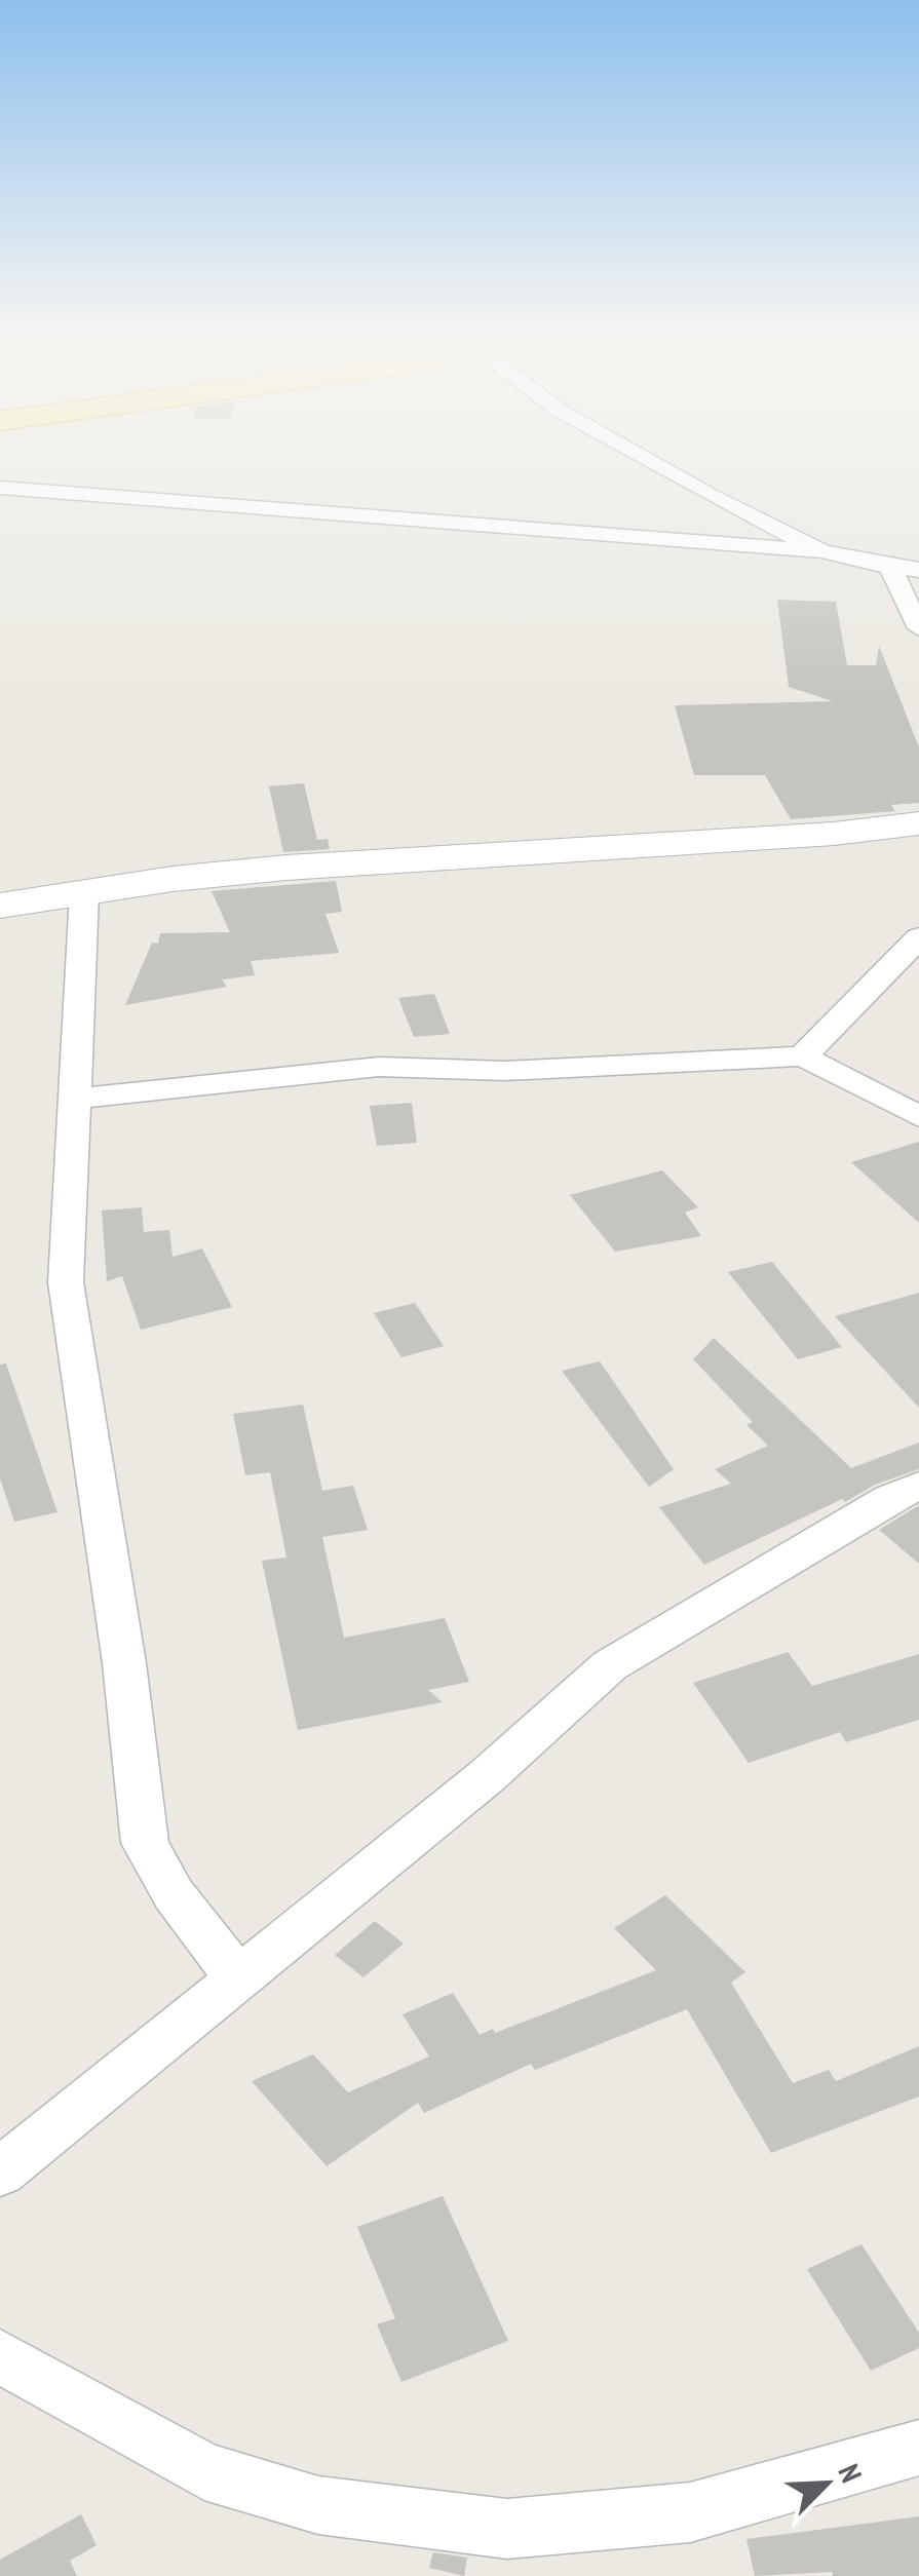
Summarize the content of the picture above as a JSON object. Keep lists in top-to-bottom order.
{
  "north": "top right"
}
